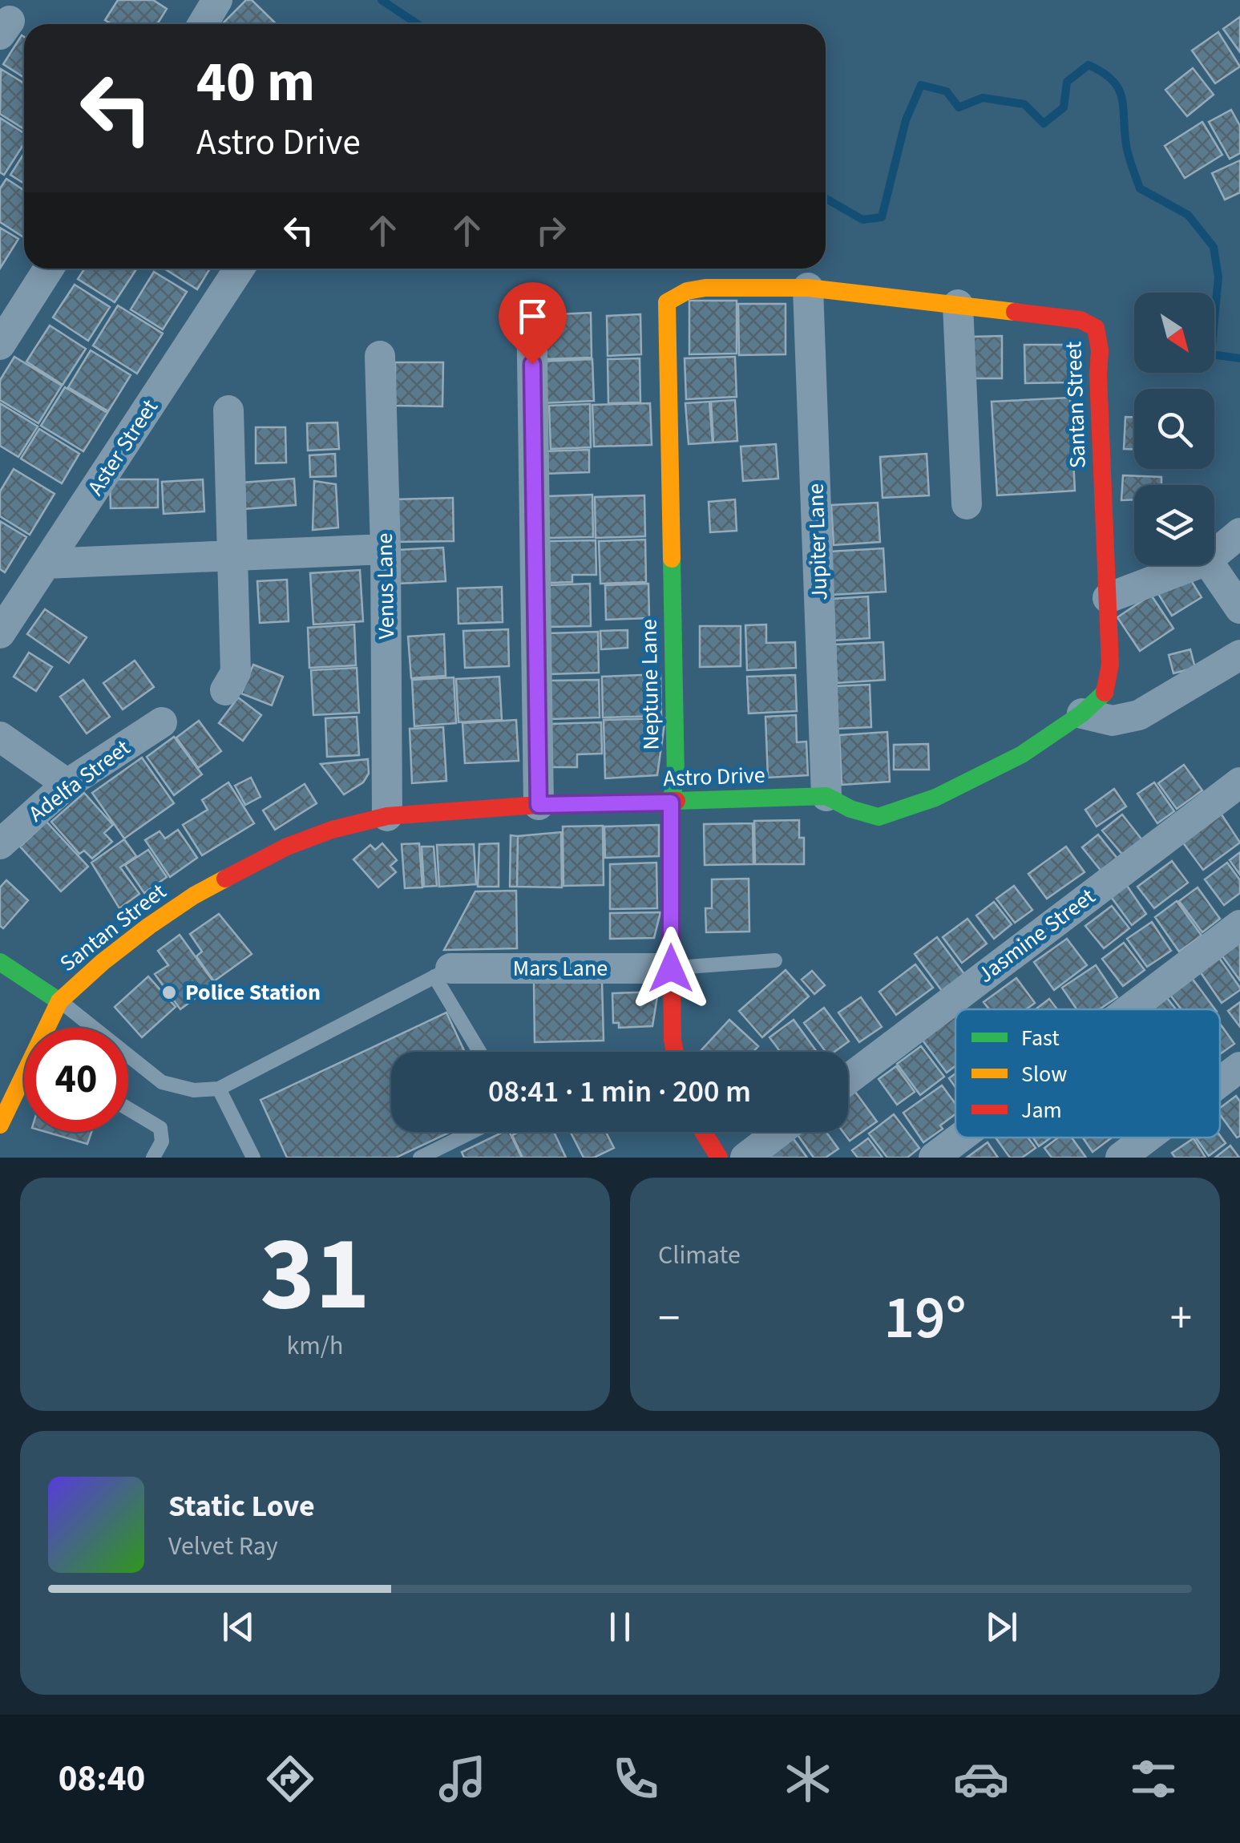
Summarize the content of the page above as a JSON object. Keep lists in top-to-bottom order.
{
  "streets": {
    "street": [
      "Santan Street",
      "Aster Street",
      "Jupiter Lane",
      "Venus Lane",
      "Neptune Lane",
      "Astro Drive",
      "Adelfa Street",
      "Jasmine Street",
      "Mars Lane"
    ]
  },
  "crossings": [
    ["Santan Street", "Jupiter Lane"],
    ["Santan Street", "Neptune Lane"],
    ["Santan Street", "Astro Drive"],
    ["Jupiter Lane", "Astro Drive"],
    ["Venus Lane", "Astro Drive"],
    ["Neptune Lane", "Astro Drive"],
    ["Neptune Lane", "Mars Lane"]
  ],
  "places": ["Police Station"],
  "legend": ["Fast", "Slow", "Jam"],
  "north": "bottom right",
  "page": {
    "turn": ["40 m", "Astro Drive"],
    "limit": "40",
    "trip": "08:41 · 1 min · 200 m",
    "tile": [
      ["31", "km/h"],
      "Climate"
    ],
    "heat": ["−", "19°", "+"],
    "song": ["Static Love", "Velvet Ray"],
    "tabs": "08:40"
  }
}
